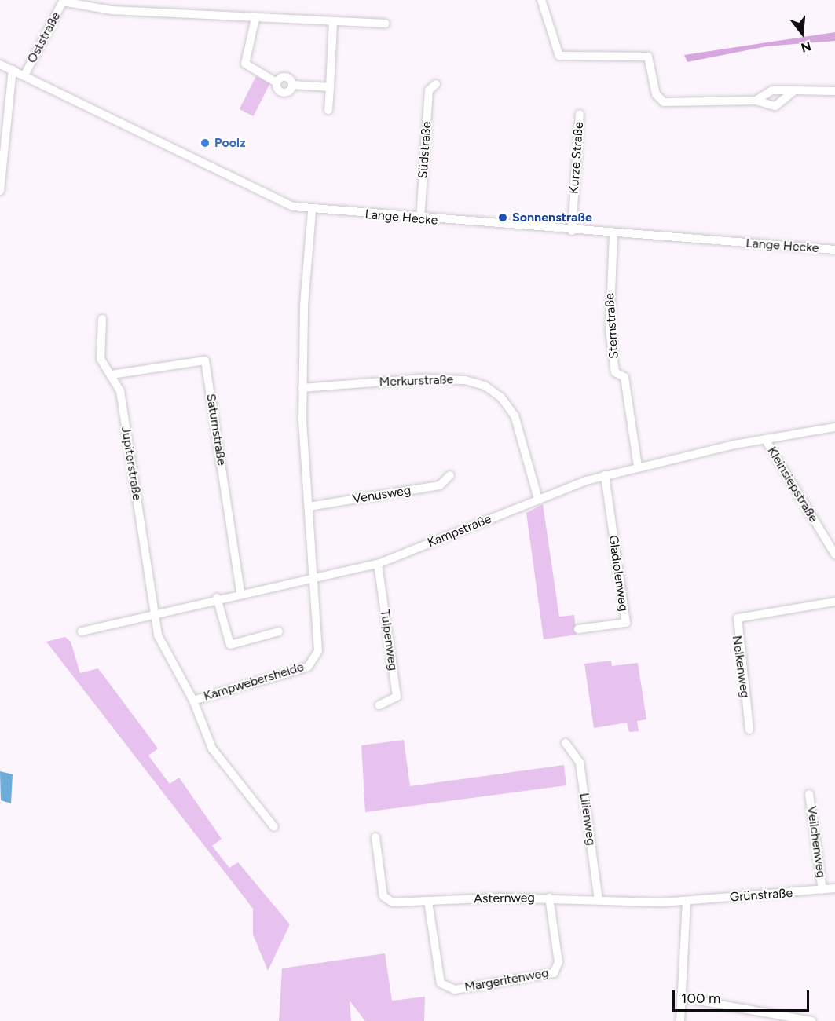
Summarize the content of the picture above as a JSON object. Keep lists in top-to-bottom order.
{
  "streets": {
    "street": [
      "Oststraße",
      "Südstraße",
      "Kurze Straße",
      "Lange Hecke",
      "Sternstraße",
      "Merkurstraße",
      "Saturnstraße",
      "Jupiterstraße",
      "Kleinsiepstraße",
      "Venusweg",
      "Kampstraße",
      "Gladiolenweg",
      "Tulpenweg",
      "Nelkenweg",
      "Kampwebersheide",
      "Lilienweg",
      "Veilchenweg",
      "Grünstraße",
      "Asternweg",
      "Margeritenweg"
    ]
  },
  "crossings": [
    ["Oststraße", "Lange Hecke"],
    ["Südstraße", "Lange Hecke"],
    ["Kurze Straße", "Lange Hecke"],
    ["Lange Hecke", "Sternstraße"],
    ["Sternstraße", "Kampstraße"],
    ["Merkurstraße", "Kampstraße"],
    ["Saturnstraße", "Jupiterstraße"],
    ["Saturnstraße", "Kampstraße"],
    ["Jupiterstraße", "Kampstraße"],
    ["Jupiterstraße", "Kampwebersheide"],
    ["Kleinsiepstraße", "Kampstraße"],
    ["Kampstraße", "Gladiolenweg"],
    ["Kampstraße", "Tulpenweg"],
    ["Kampstraße", "Kampwebersheide"],
    ["Lilienweg", "Asternweg"],
    ["Veilchenweg", "Grünstraße"],
    ["Grünstraße", "Asternweg"],
    ["Asternweg", "Margeritenweg"]
  ],
  "places": ["Poolz", "Sonnenstraße"],
  "scale_bar": "100 m",
  "north": "bottom"
}
